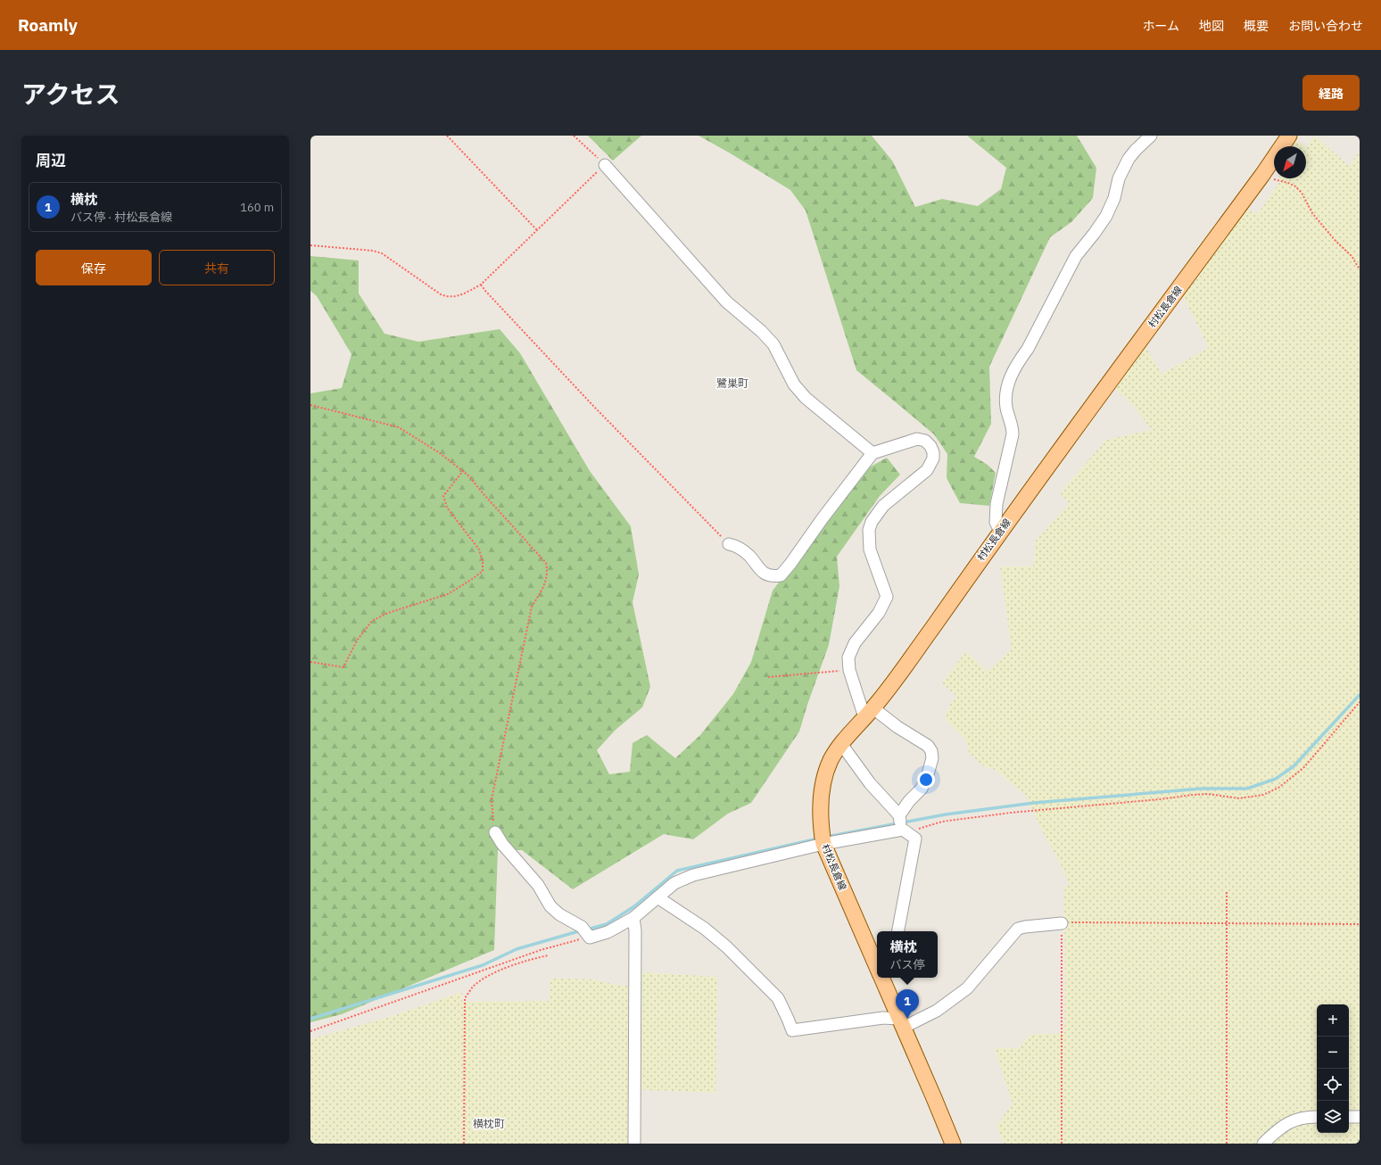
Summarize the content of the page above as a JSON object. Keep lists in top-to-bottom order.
{
  "streets": {
    "main road": ["村松長倉線"]
  },
  "districts": ["鷺巣町", "横枕町"],
  "north": "bottom left",
  "page": {
    "header": "Roamly",
    "nav": [
      "ホーム",
      "地図",
      "概要",
      "お問い合わせ"
    ],
    "title": "アクセス",
    "buttons": [
      "経路",
      ["保存", "共有"]
    ],
    "heading": "周辺",
    "list": [
      {
        "mark": "1",
        "name": "横枕",
        "note": "バス停 · 村松長倉線",
        "value": "160 m"
      }
    ],
    "popup": ["横枕", "バス停"],
    "pins": "1",
    "map_buttons": ["+", "−"]
  }
}
